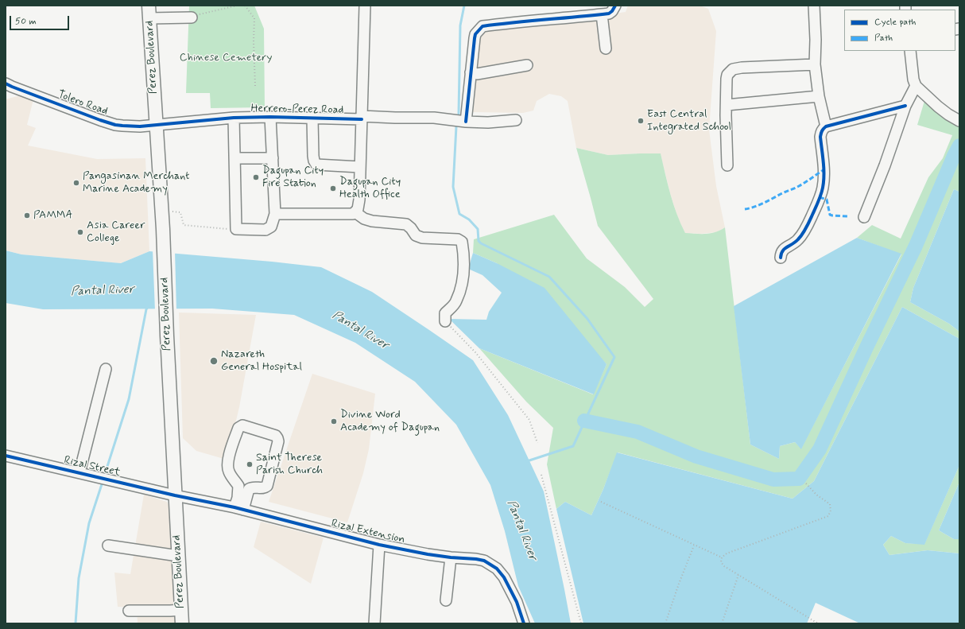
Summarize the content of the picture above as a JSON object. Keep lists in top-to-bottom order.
{
  "streets": {
    "main road": ["Perez Boulevard"],
    "street": [
      "Tolero Road",
      "Herrero-Perez Road",
      "Rizal Street",
      "Rizal Extension"
    ]
  },
  "crossings": [
    ["Perez Boulevard", "Tolero Road"],
    ["Perez Boulevard", "Herrero-Perez Road"],
    ["Perez Boulevard", "Rizal Street"],
    ["Perez Boulevard", "Rizal Extension"],
    ["Tolero Road", "Herrero-Perez Road"],
    ["Rizal Street", "Rizal Extension"]
  ],
  "water": ["Pantal River"],
  "parks": ["Chinese Cemetery"],
  "places": [
    "East Central Integrated School",
    "Dagupan City Fire Station",
    "Pangasinan Merchant Marine Academy",
    "Dagupan City Health Office",
    "PAMMA",
    "Asia Career College",
    "Nazareth General Hospital",
    "Divine Word Academy of Dagupan",
    "Saint Therese Parish Church"
  ],
  "legend": ["Cycle path", "Path"],
  "scale_bar": "50 m"
}
